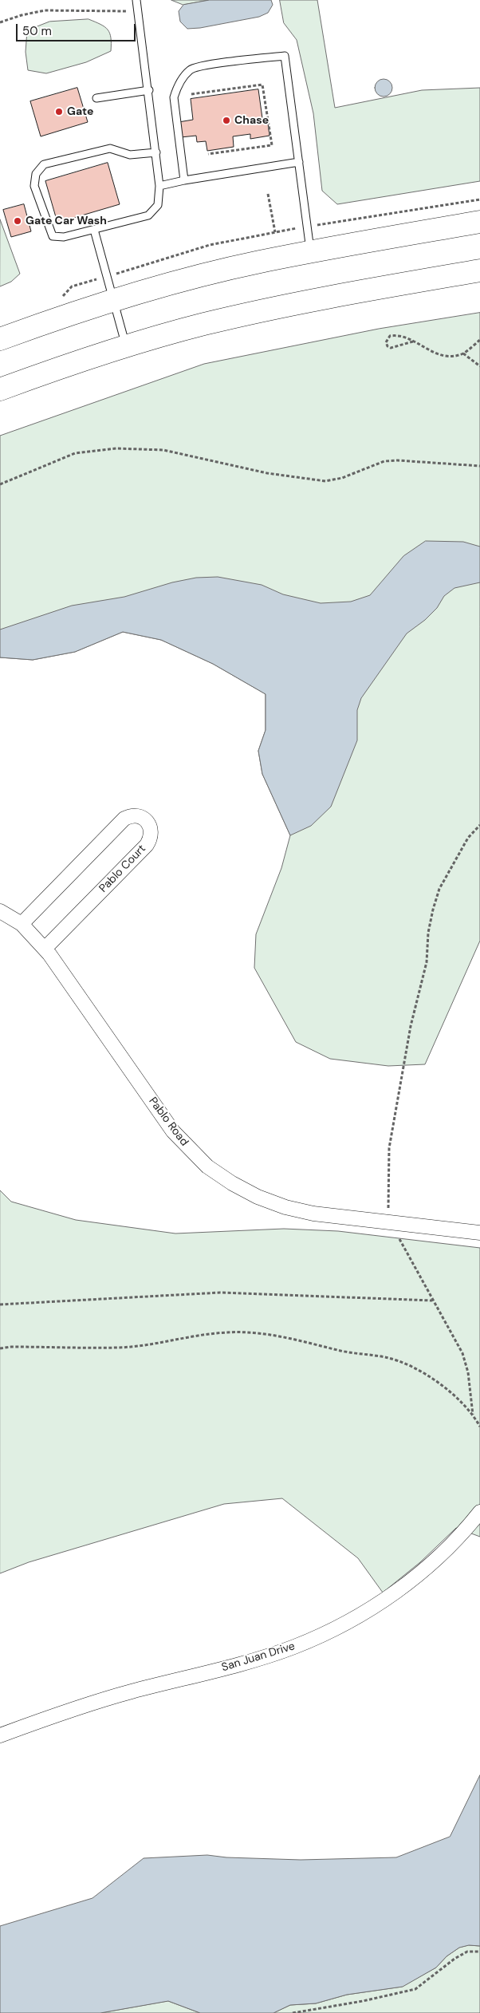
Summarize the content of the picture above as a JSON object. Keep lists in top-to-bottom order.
{
  "streets": {
    "street": ["Pablo Court", "Pablo Road", "San Juan Drive"]
  },
  "crossings": [
    ["Pablo Court", "Pablo Road"]
  ],
  "places": ["Gate", "Chase", "Gate Car Wash"],
  "scale_bar": "50 m"
}
